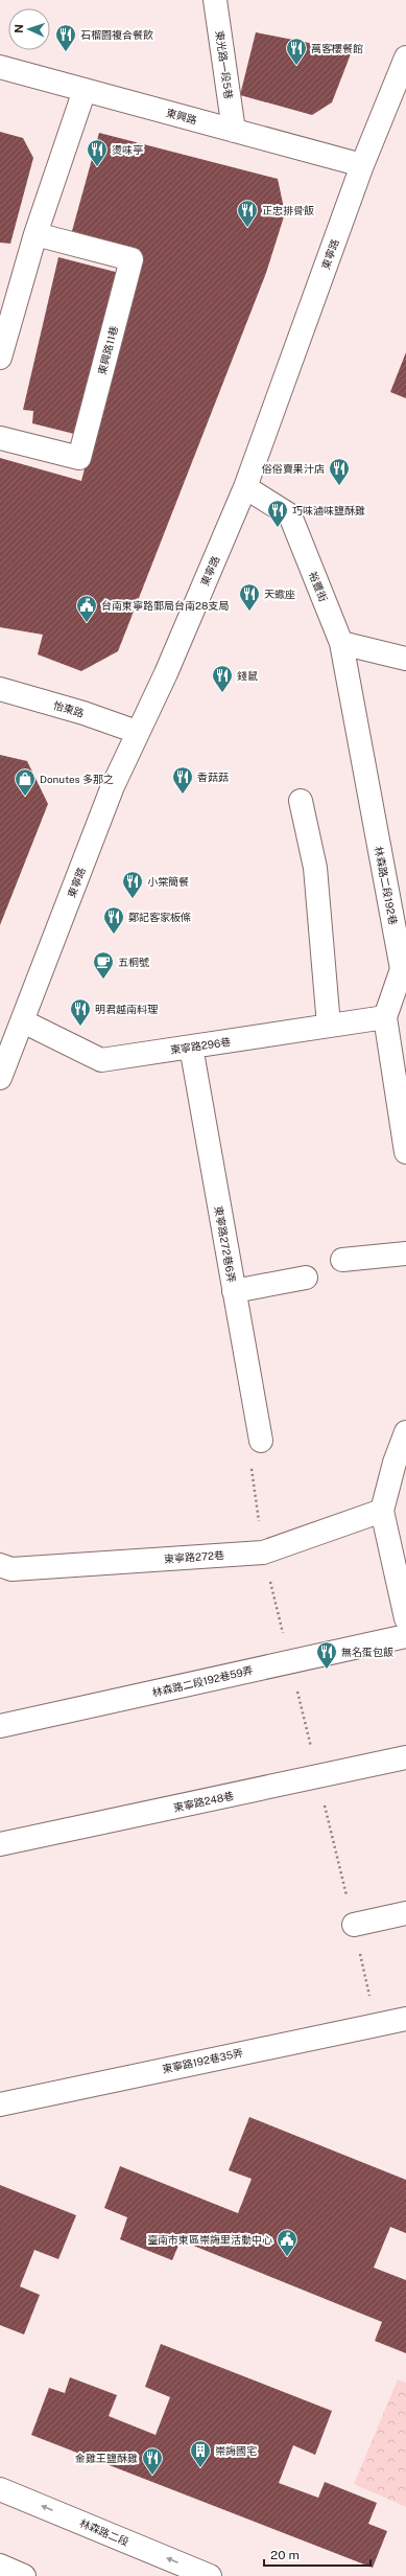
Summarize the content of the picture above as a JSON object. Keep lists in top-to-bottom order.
{
  "streets": {
    "street": [
      "東光路一段5巷",
      "東興路",
      "東寧路",
      "東興路11巷",
      "裕豐街",
      "怡東路",
      "林森路二段192巷",
      "東寧路296巷",
      "東寧路272巷6弄",
      "東寧路272巷",
      "林森路二段192巷59弄",
      "東寧路248巷",
      "東寧路192巷35弄",
      "林森路二段"
    ]
  },
  "crossings": [
    ["東光路一段5巷", "東興路"],
    ["東興路", "東寧路"],
    ["東寧路", "裕豐街"],
    ["東寧路", "怡東路"],
    ["東寧路", "東寧路296巷"],
    ["裕豐街", "林森路二段192巷"],
    ["林森路二段192巷", "東寧路296巷"],
    ["東寧路296巷", "東寧路272巷6弄"]
  ],
  "one_way": ["林森路二段"],
  "places": {
    "restaurant": [
      "石榴園複合餐飲",
      "萬客樓餐館",
      "燙味亭",
      "正忠排骨飯",
      "俗俗賣果汁店",
      "巧味滷味鹽酥雞",
      "天蠍座",
      "錢鼠",
      "香菇菇",
      "小棠簡餐",
      "鄭記客家板條",
      "明君越南料理",
      "無名蛋包飯",
      "金雞王鹽酥雞"
    ],
    "public building": ["台南東寧路郵局台南28支局", "臺南市東區崇誨里活動中心"],
    "shop": ["Donutes 多那之"],
    "cafe": ["五桐號"],
    "building": ["崇誨國宅"]
  },
  "scale_bar": "20 m",
  "north": "left"
}
